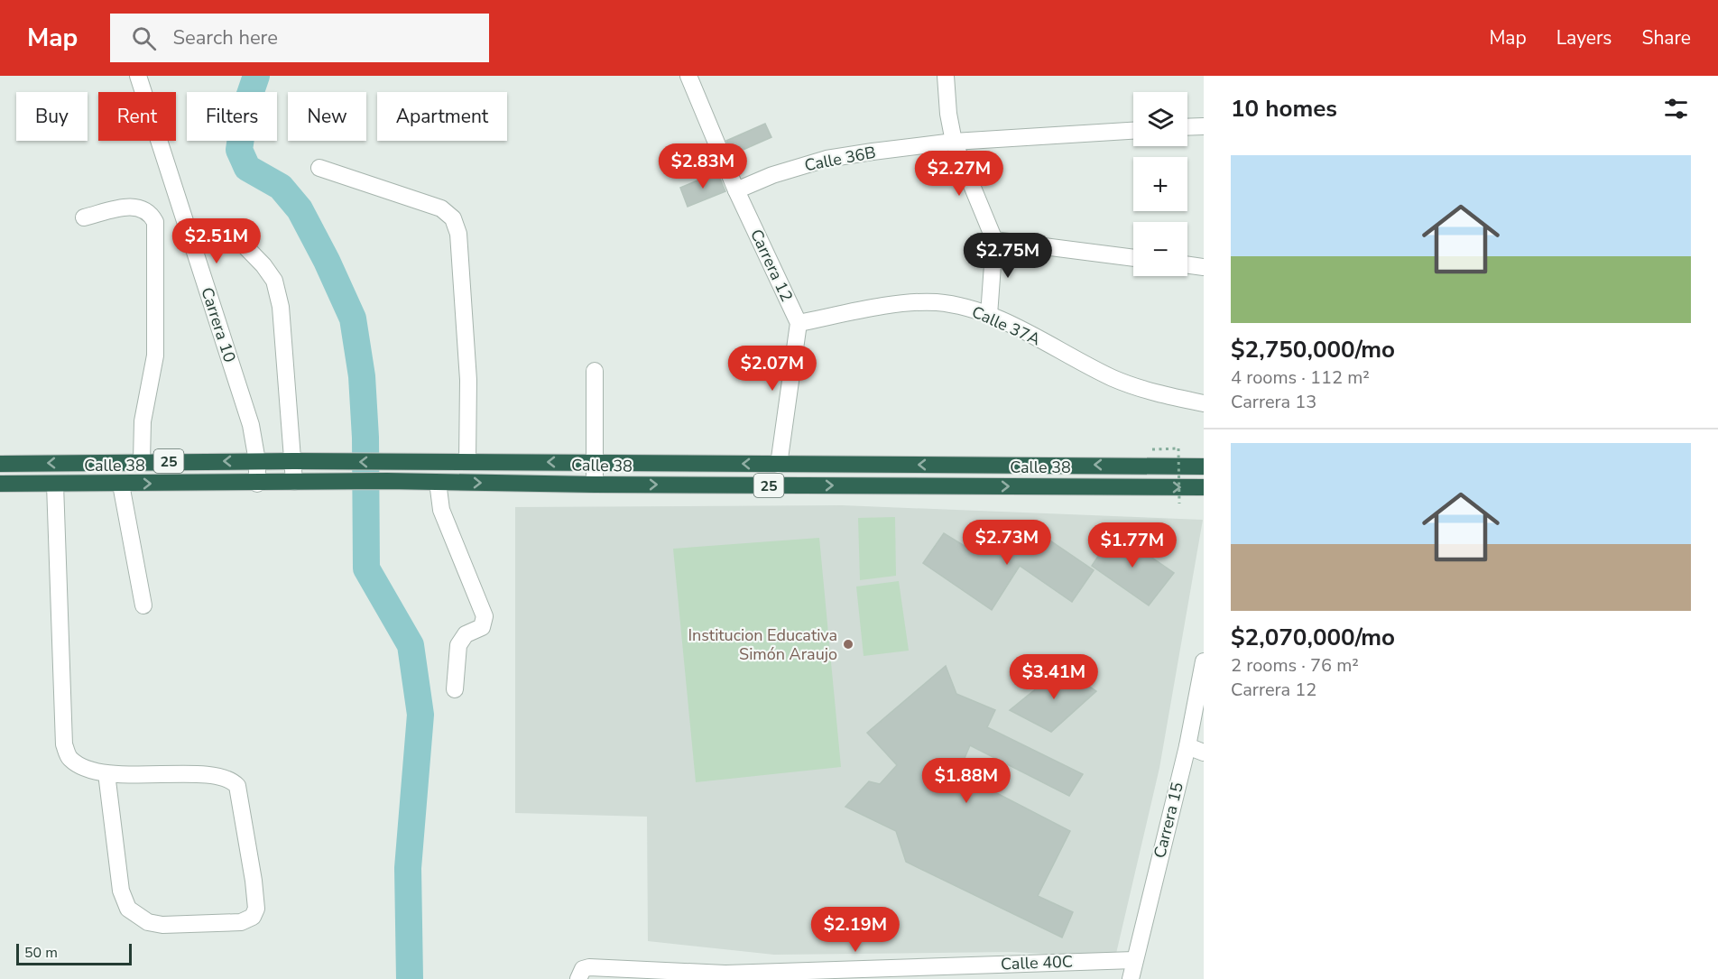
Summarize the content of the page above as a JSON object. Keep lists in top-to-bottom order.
{
  "streets": {
    "highway": ["25", "Calle 38"],
    "street": [
      "Calle 36B",
      "Carrera 12",
      "Carrera 10",
      "Calle 37A",
      "Carrera 15",
      "Calle 40C"
    ]
  },
  "crossings": [
    ["Calle 36B", "Carrera 12"],
    ["Carrera 12", "Calle 37A"],
    ["Carrera 10", "Calle 38"],
    ["Carrera 15", "Calle 40C"]
  ],
  "places": ["Institucion Educativa Simón Araujo"],
  "scale_bar": "50 m",
  "page": {
    "header": "Map",
    "search": "Search here",
    "nav": ["Map", "Layers", "Share"],
    "heading": "10 homes",
    "map_buttons": ["+", "−"],
    "chip": [
      "Buy",
      "Rent",
      "Filters",
      "New",
      "Apartment"
    ],
    "list": [
      {
        "name": "$2,750,000/mo",
        "note": "4 rooms · 112 m² · Carrera 13"
      },
      {
        "name": "$2,070,000/mo",
        "note": "2 rooms · 76 m² · Carrera 12"
      }
    ],
    "price": [
      "$2.83M",
      "$2.27M",
      "$2.51M",
      "$2.75M",
      "$2.07M",
      "$2.73M",
      "$1.77M",
      "$3.41M",
      "$1.88M",
      "$2.19M"
    ],
    "scale": "50 m"
  }
}
